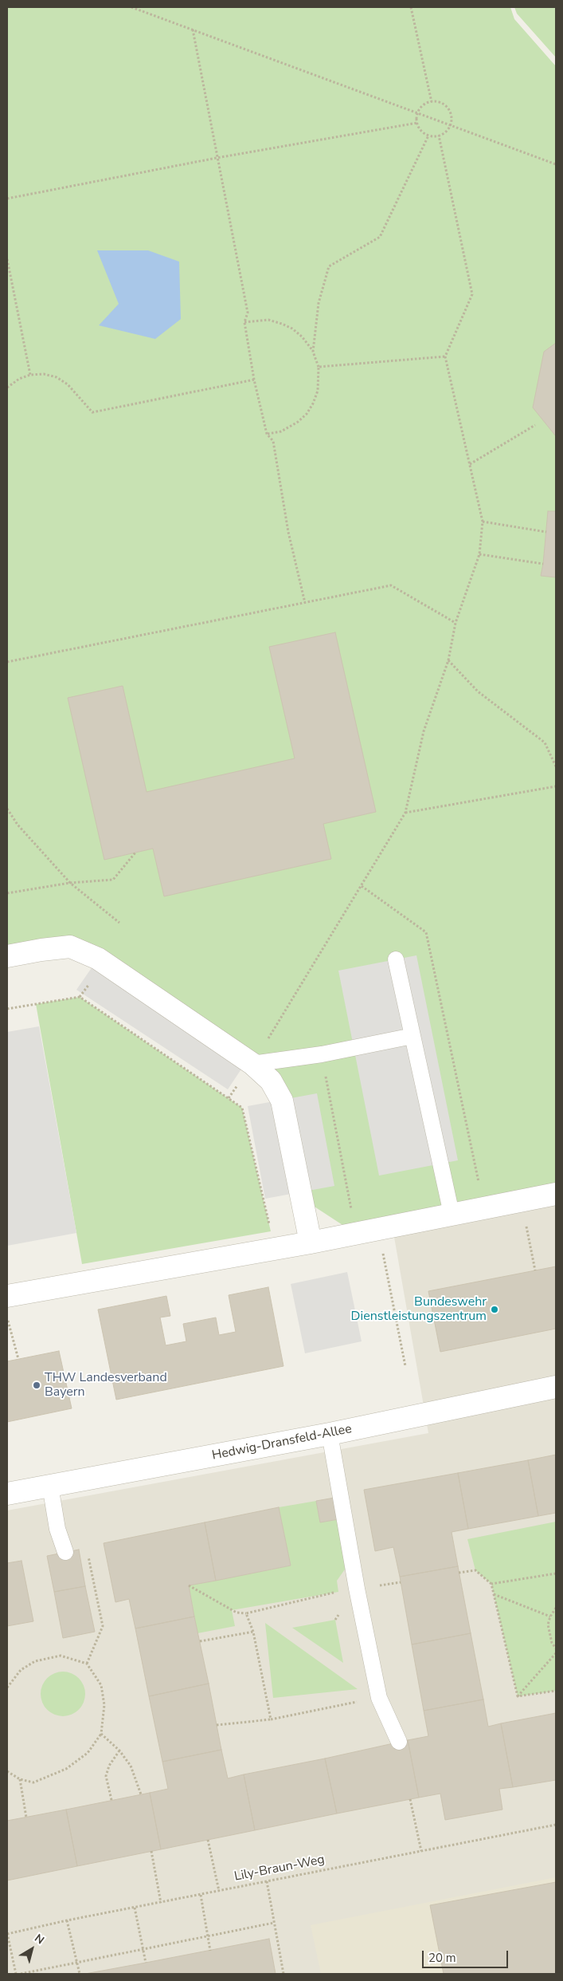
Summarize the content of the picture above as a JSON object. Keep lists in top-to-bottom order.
{
  "streets": {
    "street": ["Hedwig-Dransfeld-Allee"],
    "path": ["Lily-Braun-Weg"]
  },
  "places": ["Bundeswehr Dienstleistungszentrum", "THW Landesverband Bayern"],
  "scale_bar": "20 m",
  "north": "top right"
}
